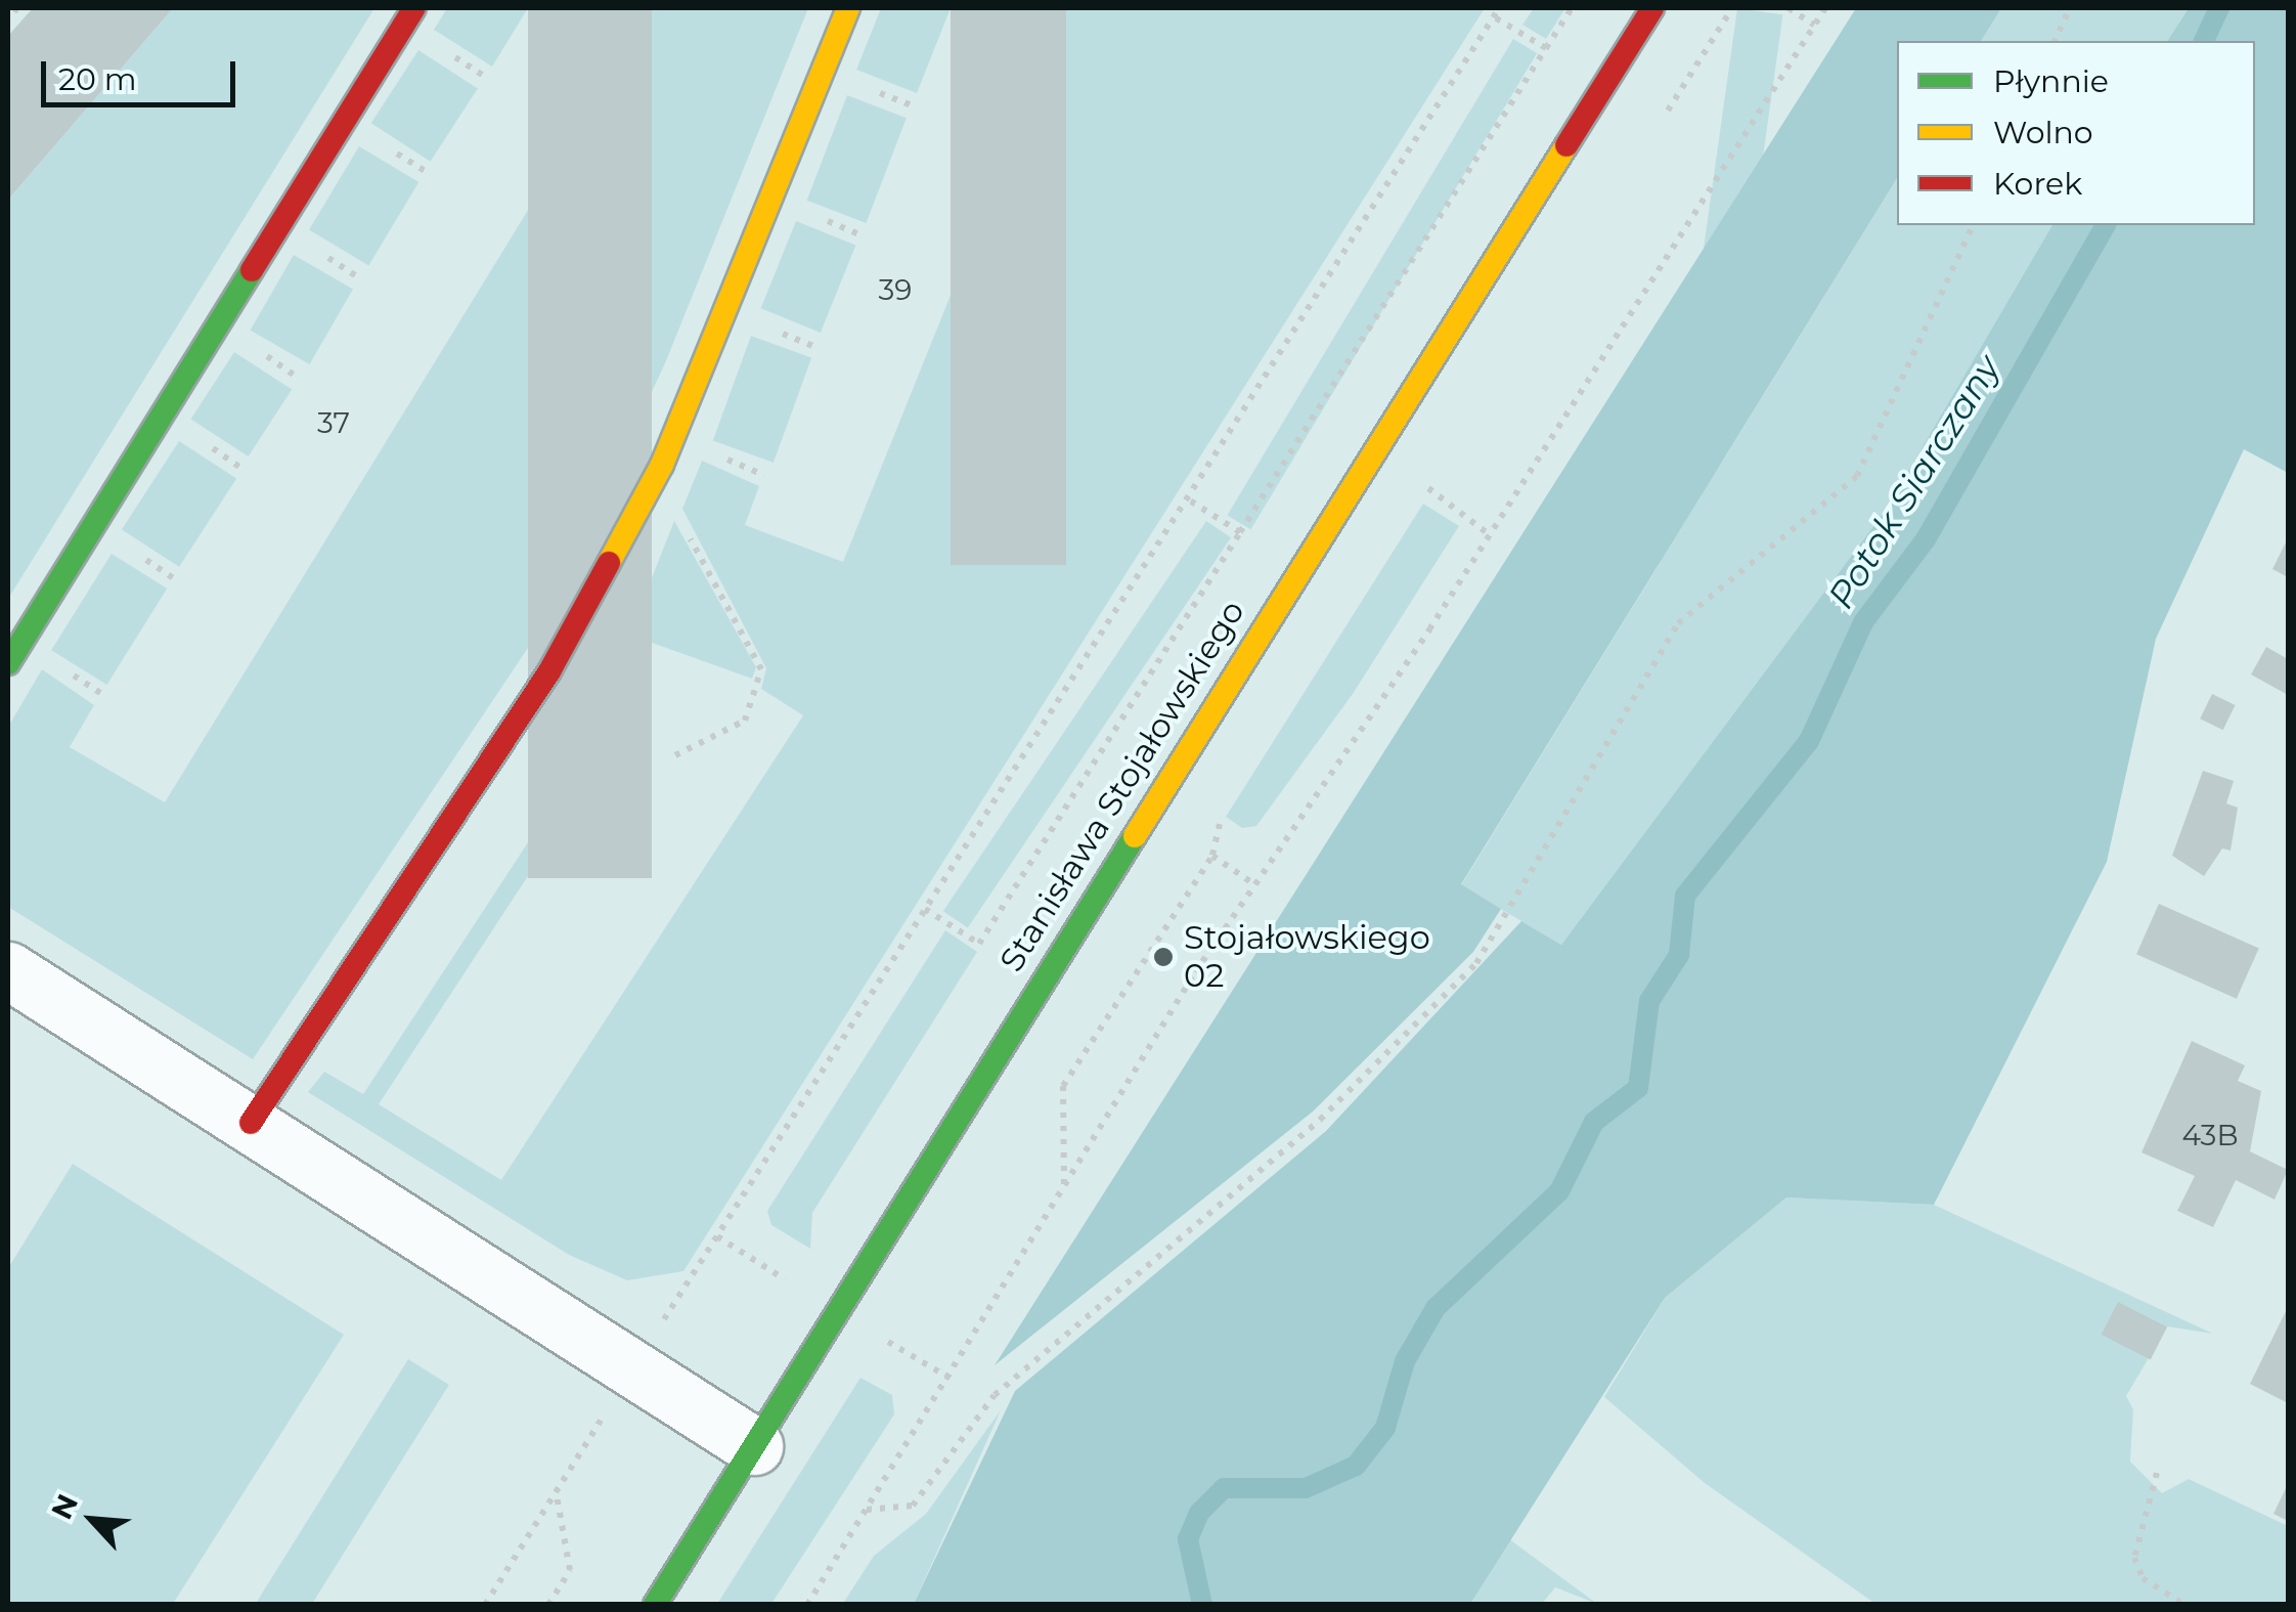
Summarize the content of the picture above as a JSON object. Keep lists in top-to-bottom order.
{
  "streets": {
    "street": ["Stanisława Stojałowskiego"]
  },
  "water": ["Potok Siarczany"],
  "places": ["Stojałowskiego 02"],
  "house_numbers": ["39", "37", "43B"],
  "legend": ["Płynnie", "Wolno", "Korek"],
  "scale_bar": "20 m",
  "north": "top left"
}
